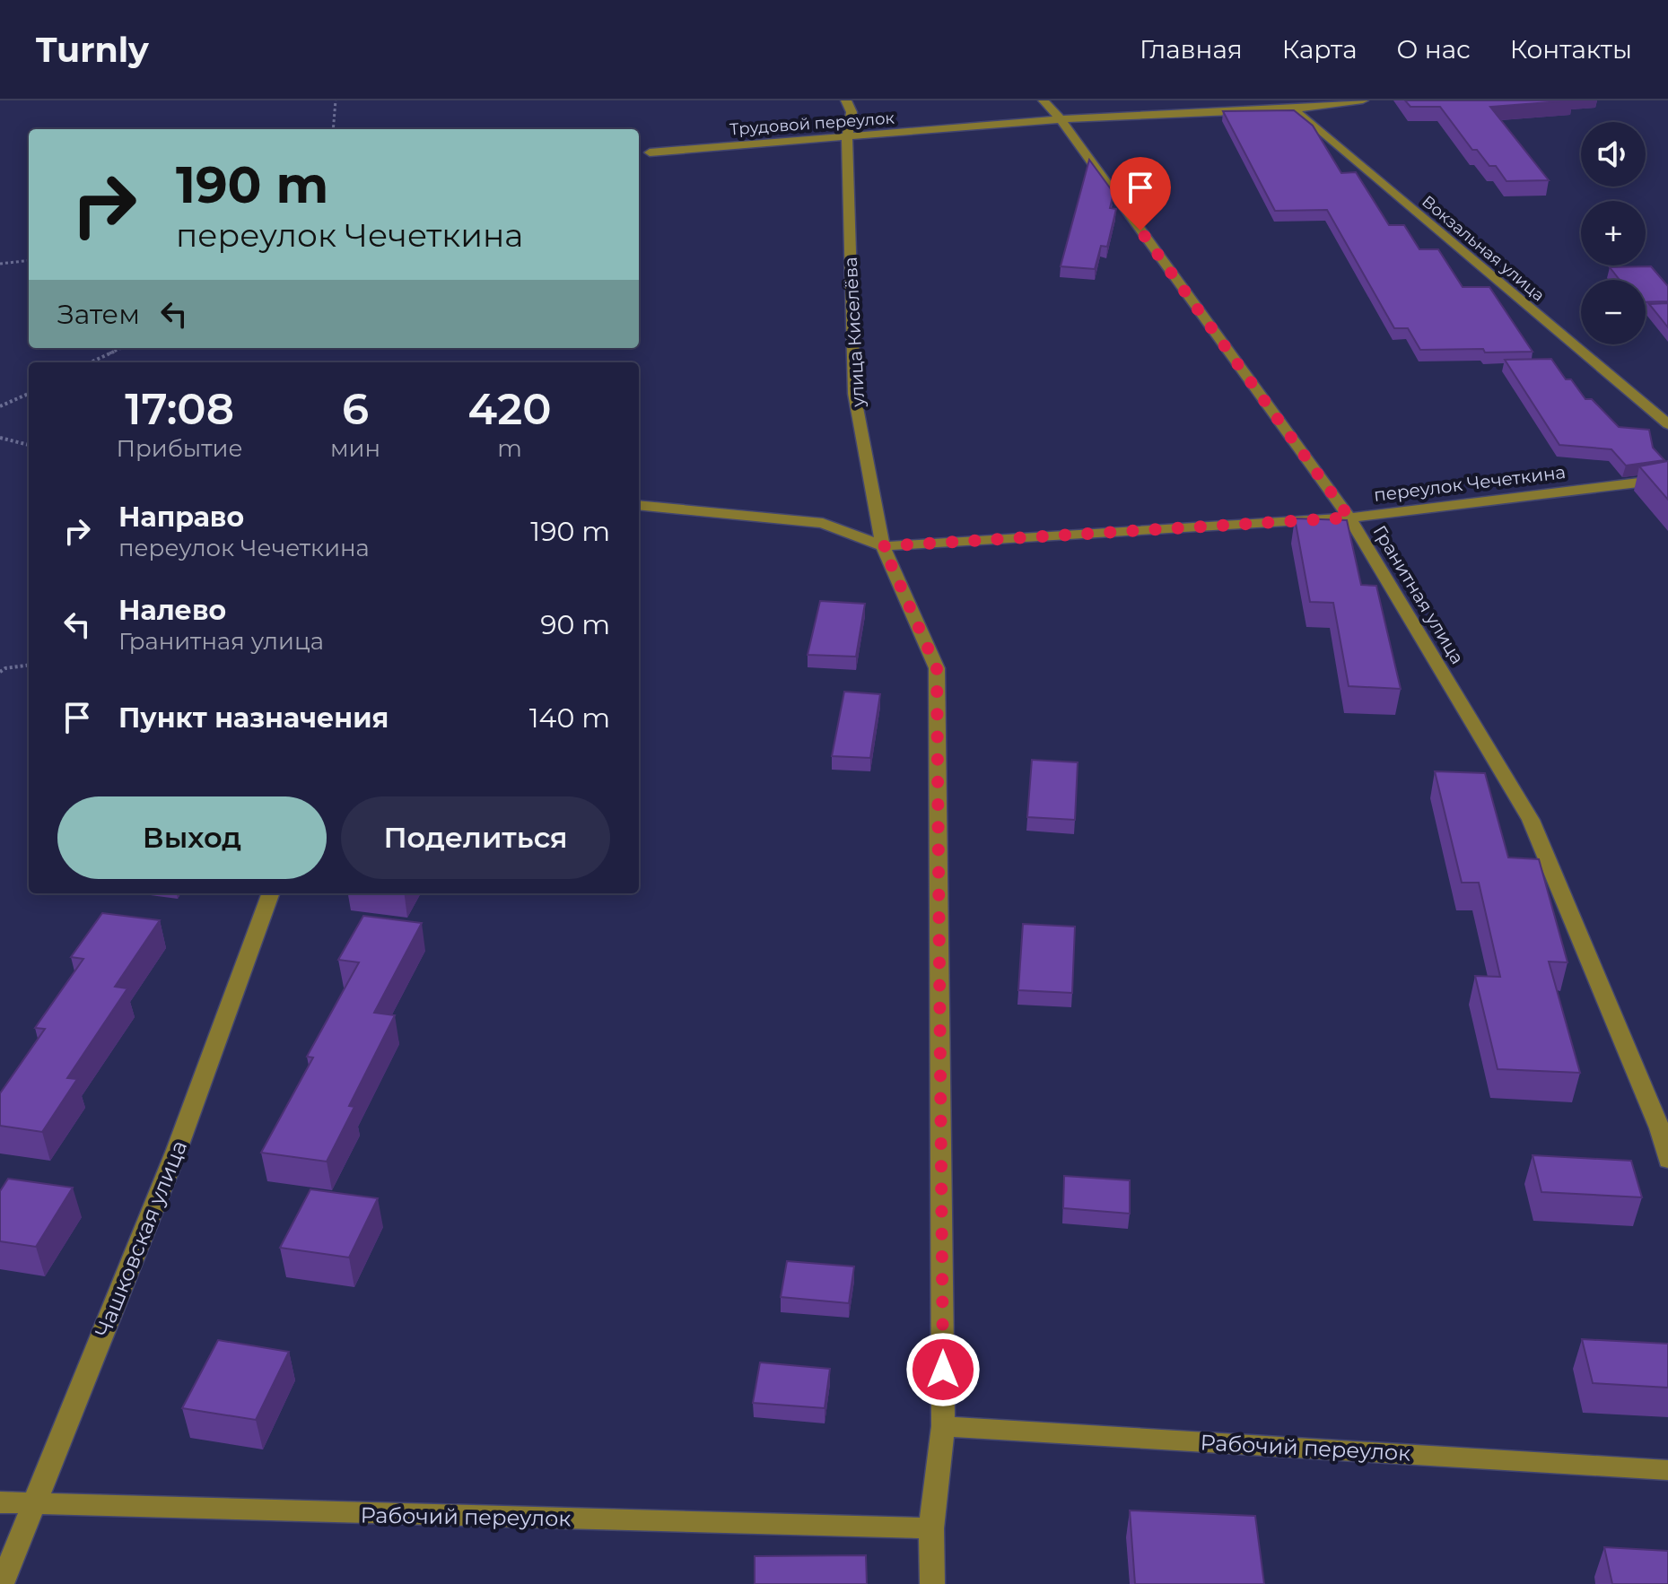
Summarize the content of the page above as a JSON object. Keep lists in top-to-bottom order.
{
  "streets": {
    "street": [
      "Трудовой переулок",
      "Вокзальная улица",
      "улица Киселёва",
      "переулок Чечеткина",
      "Гранитная улица",
      "Чашковская улица",
      "Рабочий переулок"
    ]
  },
  "crossings": [
    ["Трудовой переулок", "Вокзальная улица"],
    ["Трудовой переулок", "улица Киселёва"],
    ["Трудовой переулок", "Гранитная улица"],
    ["улица Киселёва", "переулок Чечеткина"],
    ["улица Киселёва", "Рабочий переулок"],
    ["переулок Чечеткина", "Гранитная улица"],
    ["Чашковская улица", "Рабочий переулок"]
  ],
  "page": {
    "header": "Turnly",
    "nav": [
      "Главная",
      "Карта",
      "О нас",
      "Контакты"
    ],
    "map_buttons": ["+", "−"],
    "turn": ["190 m", "переулок Чечеткина"],
    "then": "Затем",
    "eta": [
      "17:08",
      "Прибытие",
      "6",
      "мин",
      "420",
      "m"
    ],
    "list": [
      {
        "name": "Направо",
        "note": "переулок Чечеткина",
        "value": "190 m"
      },
      {
        "name": "Налево",
        "note": "Гранитная улица",
        "value": "90 m"
      },
      {
        "name": "Пункт назначения",
        "value": "140 m"
      }
    ],
    "buttons": ["Выход", "Поделиться"]
  }
}
